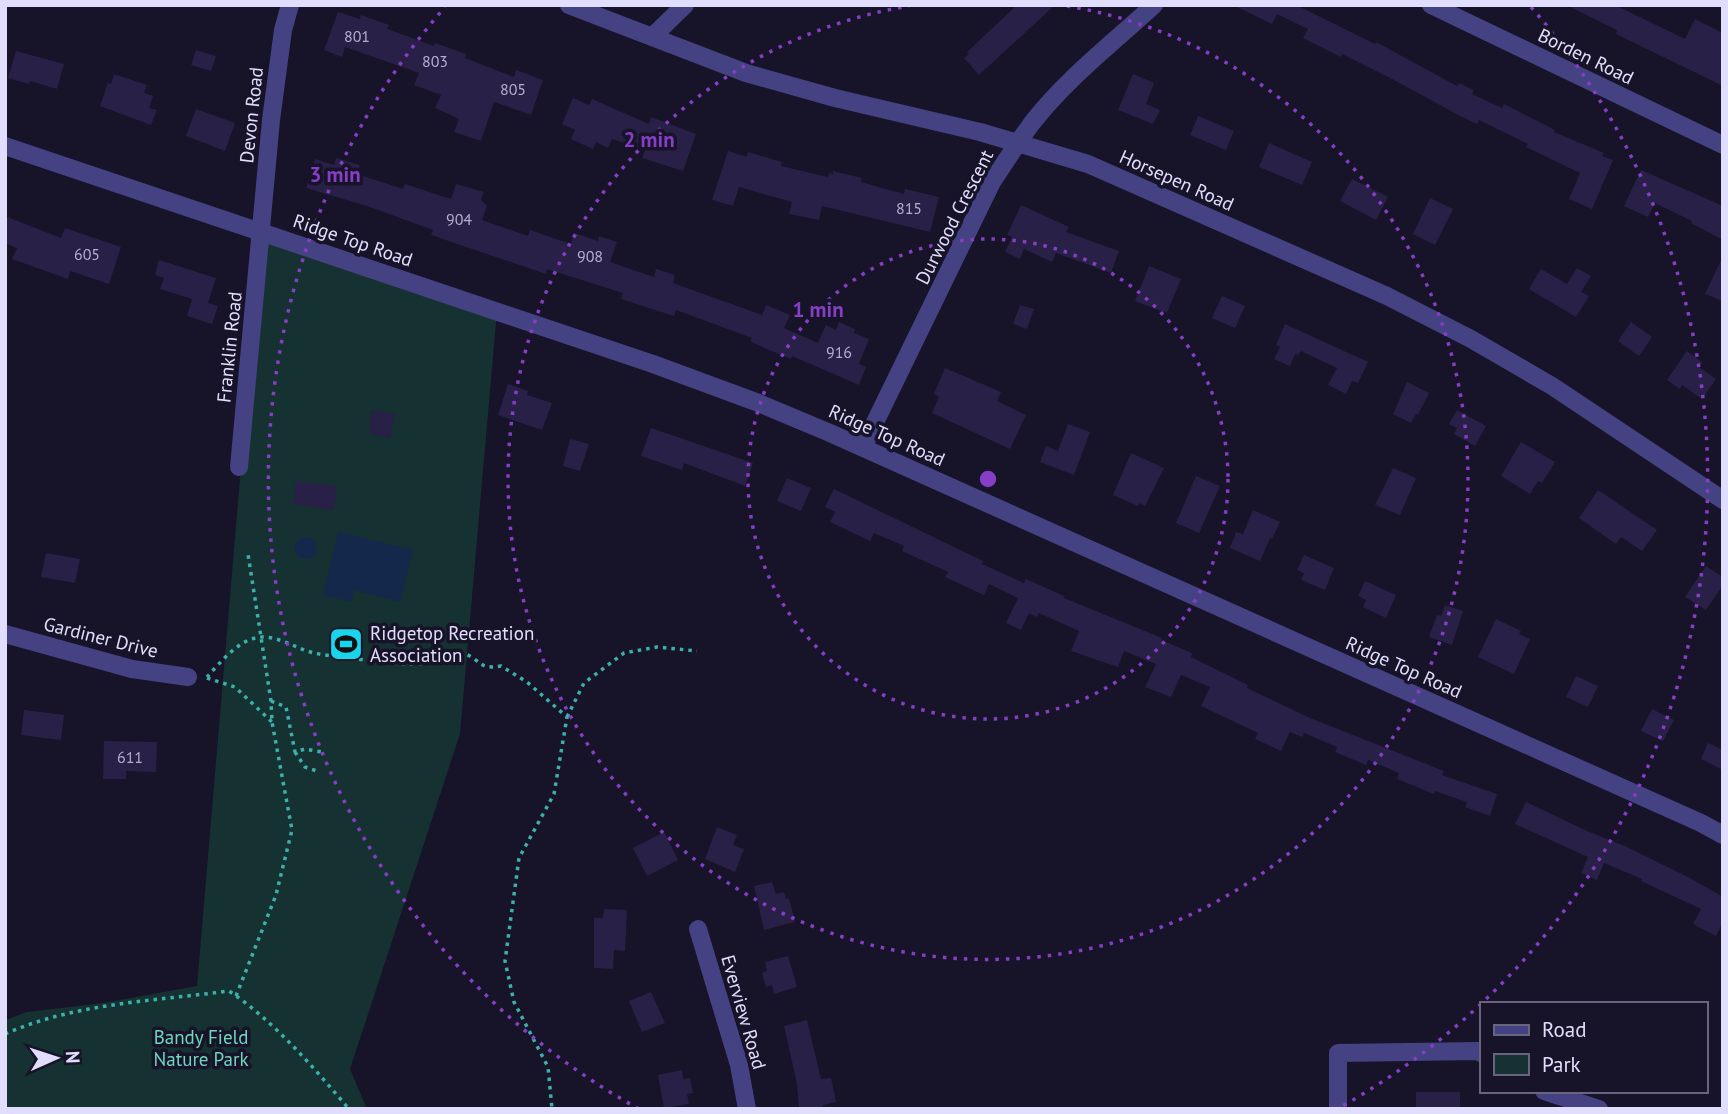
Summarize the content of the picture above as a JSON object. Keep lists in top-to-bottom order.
{
  "streets": {
    "street": [
      "Borden Road",
      "Devon Road",
      "Horsepen Road",
      "Durwood Crescent",
      "Ridge Top Road",
      "Franklin Road",
      "Gardiner Drive",
      "Everview Road"
    ]
  },
  "crossings": [
    ["Devon Road", "Ridge Top Road"],
    ["Devon Road", "Franklin Road"],
    ["Horsepen Road", "Durwood Crescent"],
    ["Durwood Crescent", "Ridge Top Road"],
    ["Ridge Top Road", "Franklin Road"]
  ],
  "parks": ["Bandy Field Nature Park"],
  "places": {
    "sports": ["Ridgetop Recreation Association"]
  },
  "house_numbers": [
    "801",
    "803",
    "805",
    "815",
    "904",
    "605",
    "908",
    "916",
    "611"
  ],
  "legend": ["Road", "Park"],
  "north": "right",
  "rings": ["2 min", "3 min", "1 min"]
}
